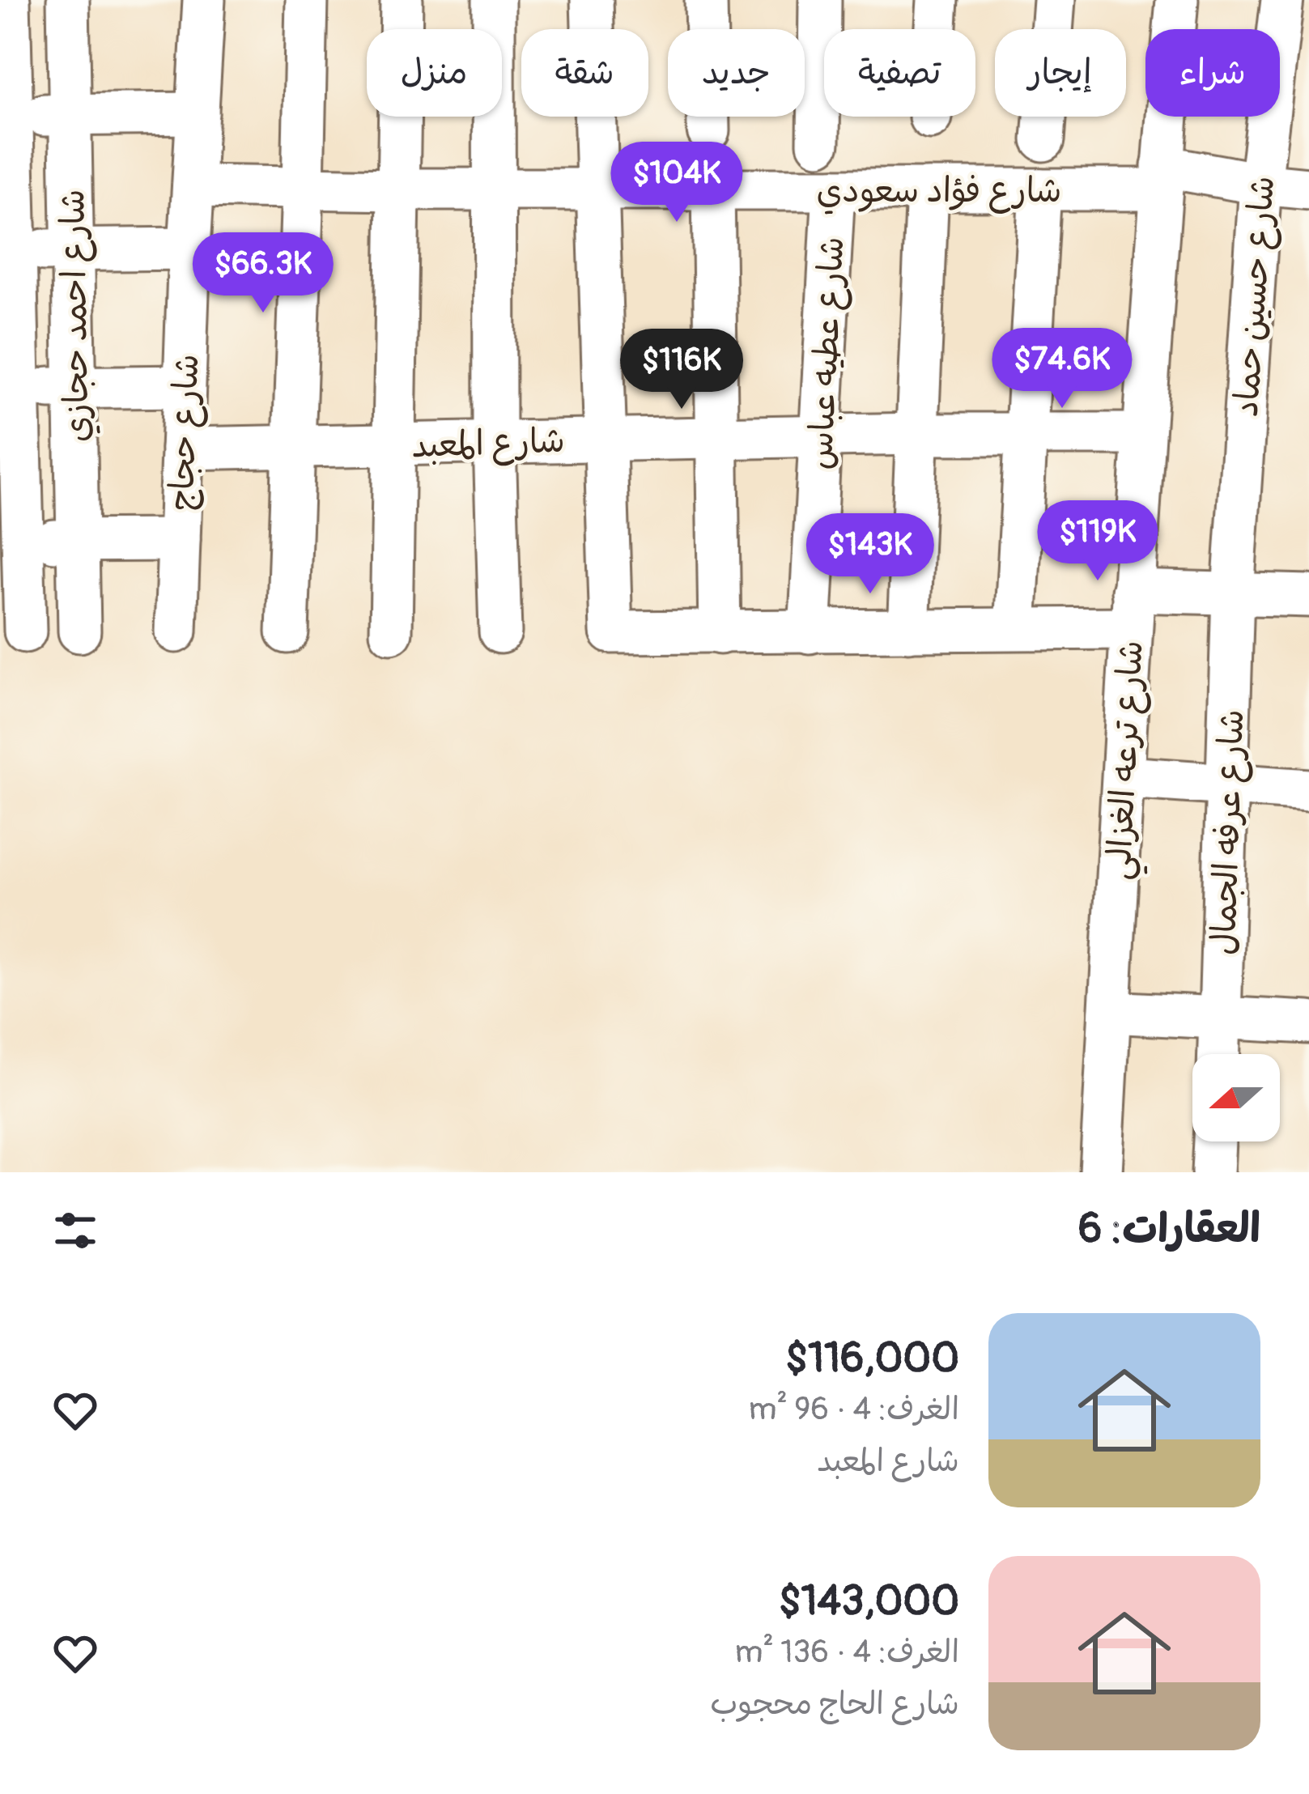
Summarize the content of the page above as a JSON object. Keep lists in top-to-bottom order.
{
  "streets": {
    "street": [
      "شارع فؤاد سعودي",
      "شارع حسين حماد",
      "شارع احمد حجازي",
      "شارع عطيه عباس",
      "شارع حجاج",
      "شارع المعبد",
      "شارع ترعه الغزالي",
      "شارع عرفه الجمال"
    ]
  },
  "crossings": [
    ["شارع فؤاد سعودي", "شارع حسين حماد"],
    ["شارع فؤاد سعودي", "شارع عطيه عباس"],
    ["شارع فؤاد سعودي", "شارع حجاج"],
    ["شارع فؤاد سعودي", "شارع ترعه الغزالي"],
    ["شارع حسين حماد", "شارع عرفه الجمال"],
    ["شارع عطيه عباس", "شارع المعبد"],
    ["شارع حجاج", "شارع المعبد"],
    ["شارع المعبد", "شارع ترعه الغزالي"]
  ],
  "north": "left",
  "page": {
    "chip": [
      "شراء",
      "إيجار",
      "تصفية",
      "جديد",
      "شقة",
      "منزل"
    ],
    "price": [
      "$104K",
      "$66.3K",
      "$74.6K",
      "$116K",
      "$119K",
      "$143K"
    ],
    "heading": "العقارات: 6",
    "list": [
      {
        "name": "$116,000",
        "note": "الغرف: 4 · 96 m² · شارع المعبد"
      },
      {
        "name": "$143,000",
        "note": "الغرف: 4 · 136 m² · شارع الحاج محجوب"
      }
    ]
  }
}
